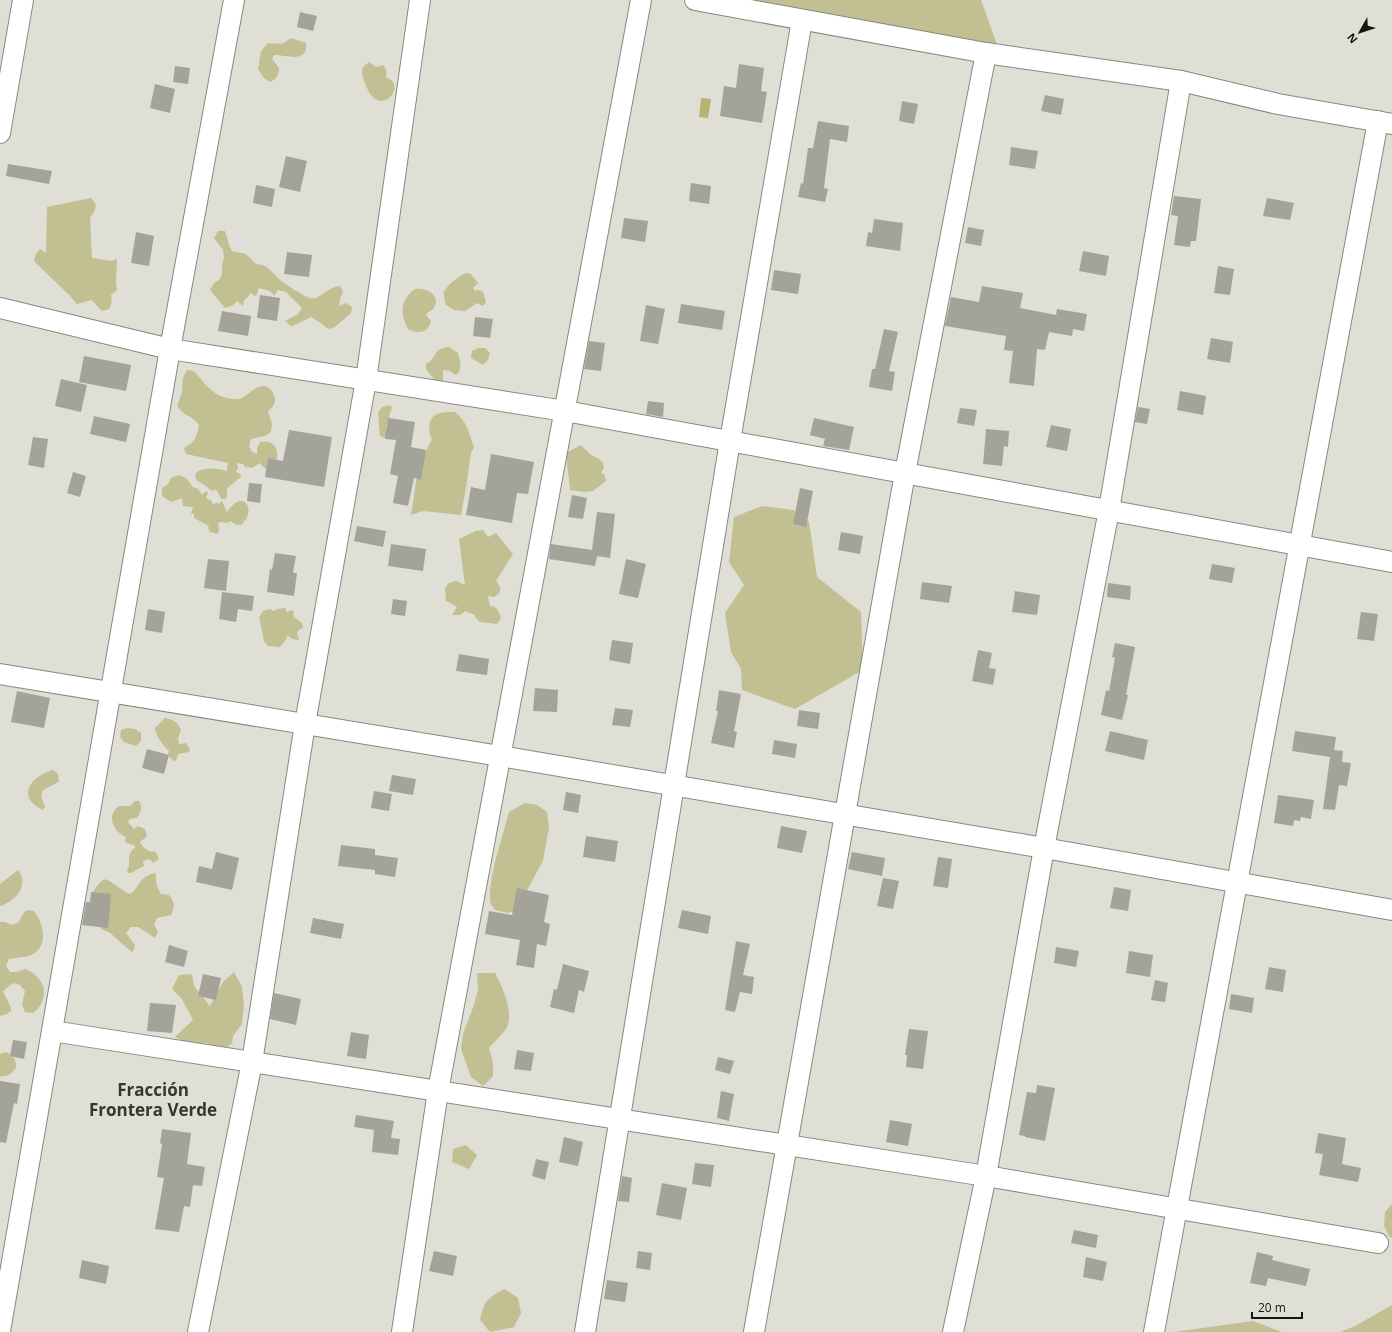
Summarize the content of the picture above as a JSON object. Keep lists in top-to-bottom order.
{
  "districts": ["Fracción Frontera Verde"],
  "scale_bar": "20 m",
  "north": "bottom left"
}
